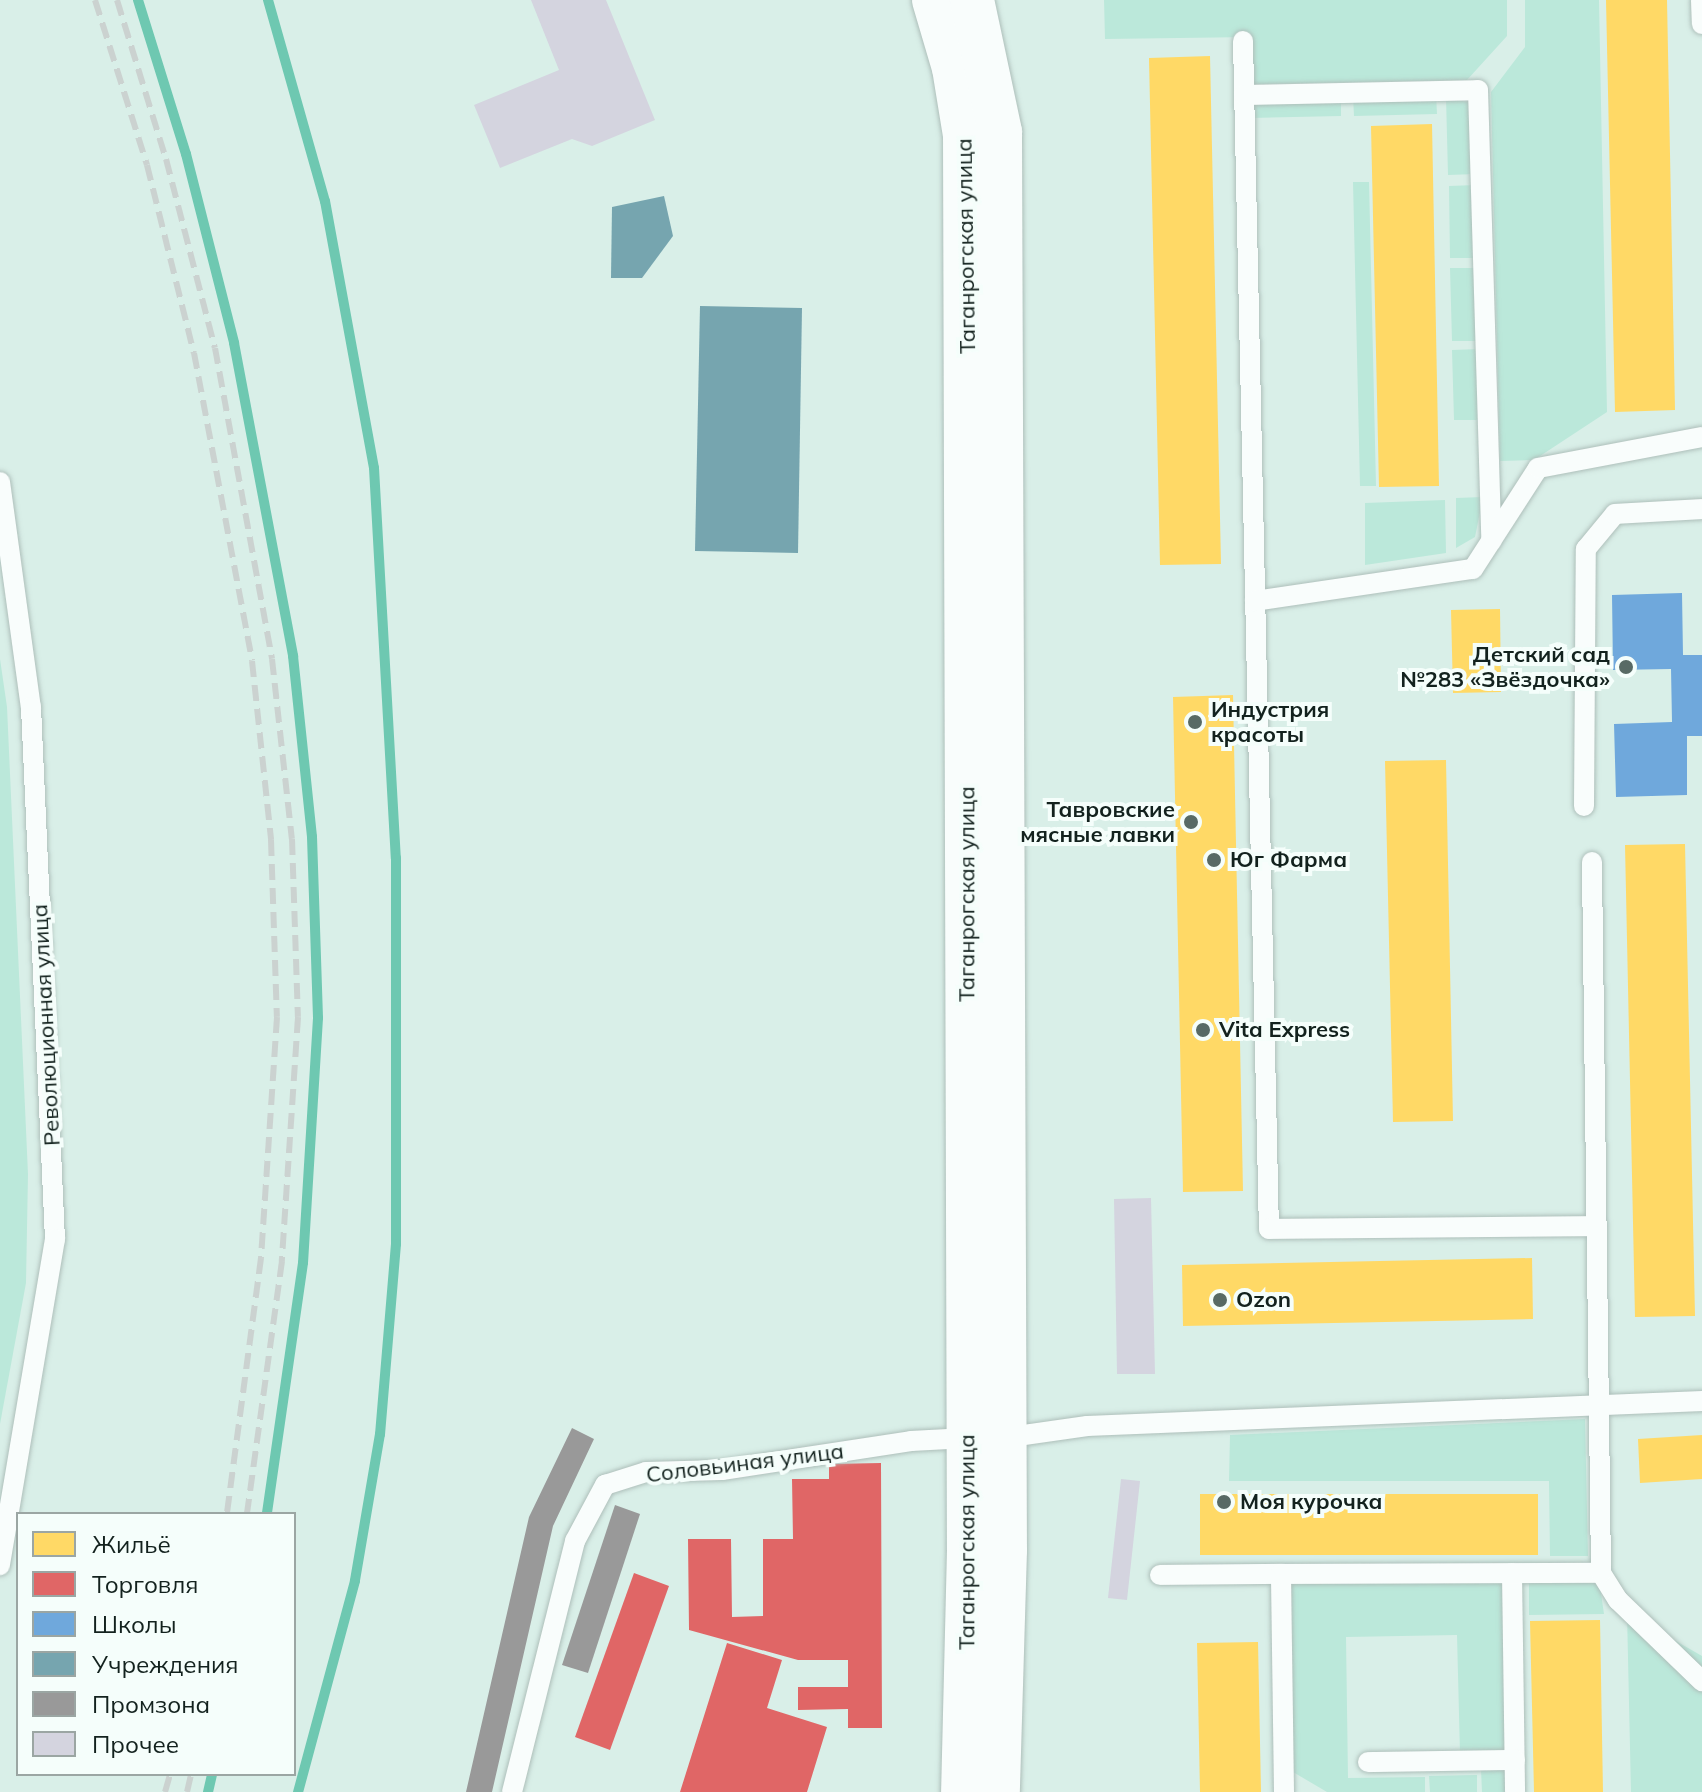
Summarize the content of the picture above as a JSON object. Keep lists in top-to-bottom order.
{
  "streets": {
    "main road": ["Таганрогская улица"],
    "lane": ["Революционная улица", "Соловьиная улица"]
  },
  "crossings": [
    ["Таганрогская улица", "Соловьиная улица"]
  ],
  "places": [
    "Детский сад №283 «Звёздочка»",
    "Индустрия красоты",
    "Тавровские мясные лавки",
    "Юг Фарма",
    "Vita Express",
    "Ozon",
    "Моя курочка"
  ],
  "legend": [
    "Жильё",
    "Торговля",
    "Школы",
    "Учреждения",
    "Промзона",
    "Прочее"
  ]
}
